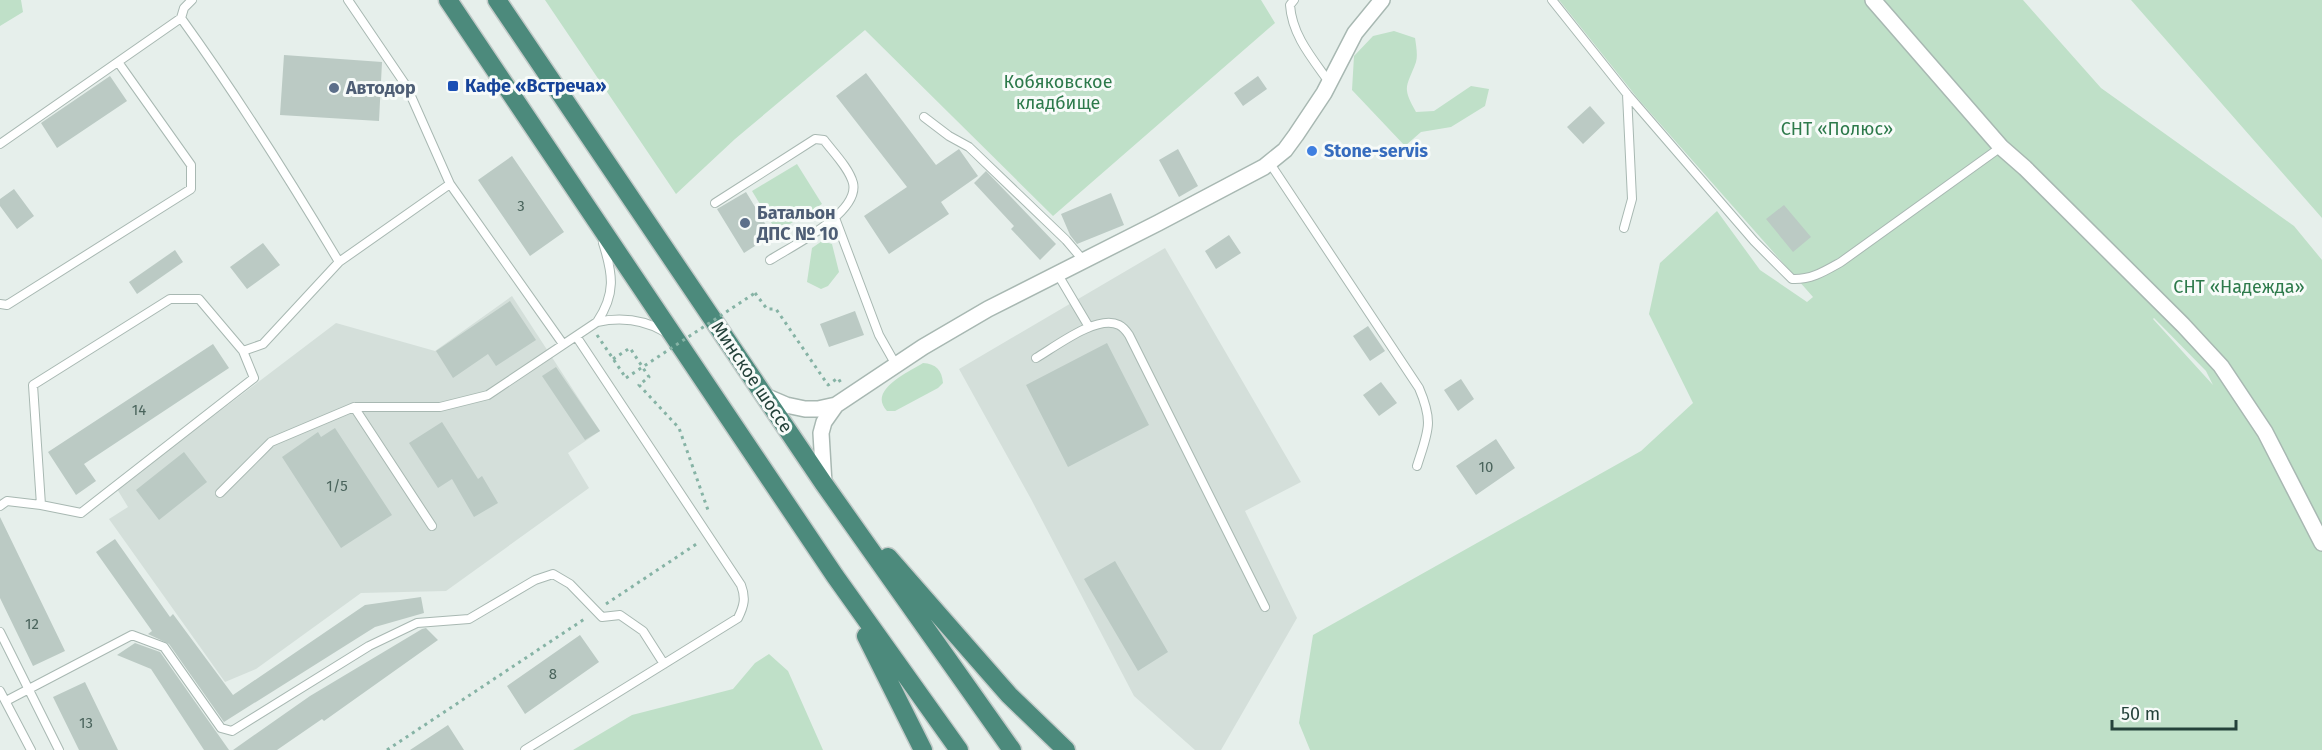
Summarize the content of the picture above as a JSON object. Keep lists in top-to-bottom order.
{
  "streets": {
    "highway": ["Минское шоссе"]
  },
  "parks": ["Кобяковское кладбище", "СНТ «Полюс»", "СНТ «Надежда»"],
  "places": {
    "transit": ["Кафе «Встреча»"],
    "other": ["Автодор", "Stone-servis", "Батальон ДПС № 10"]
  },
  "house_numbers": [
    "3",
    "14",
    "10",
    "1/5",
    "12",
    "8",
    "13"
  ],
  "scale_bar": "50 m"
}
